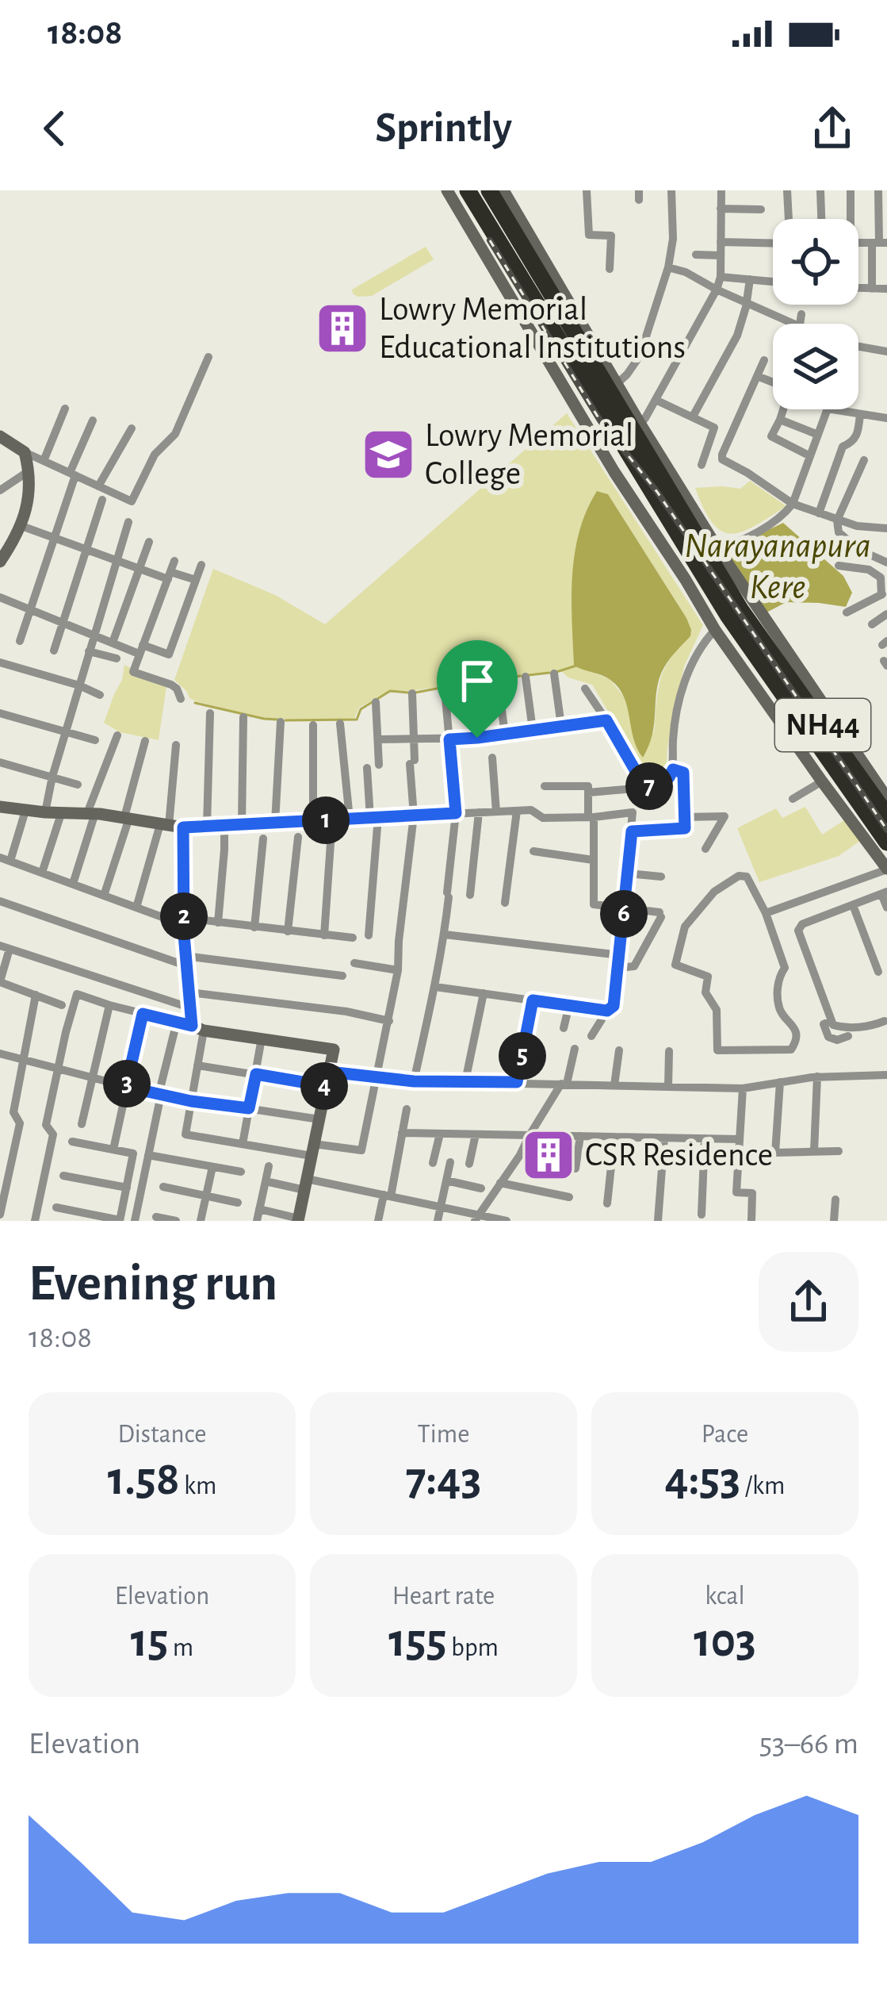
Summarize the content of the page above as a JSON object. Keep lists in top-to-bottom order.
{
  "streets": {
    "highway": ["NH44"]
  },
  "water": ["Narayanapura Kere"],
  "places": {
    "building": ["Lowry Memorial Educational Institutions", "CSR Residence"],
    "school or university": ["Lowry Memorial College"]
  },
  "page": {
    "status": "18:08",
    "header": "Sprintly",
    "pins": [
      "7",
      "1",
      "6",
      "2",
      "5",
      "3",
      "4"
    ],
    "heading": ["Evening run", "18:08"],
    "stats": [
      ["Distance", "1.58 km"],
      ["Time", "7:43"],
      ["Pace", "4:53 /km"],
      ["Elevation", "15 m"],
      ["Heart rate", "155 bpm"],
      ["kcal", "103"]
    ],
    "chart": ["Elevation", "53–66 m"]
  }
}
